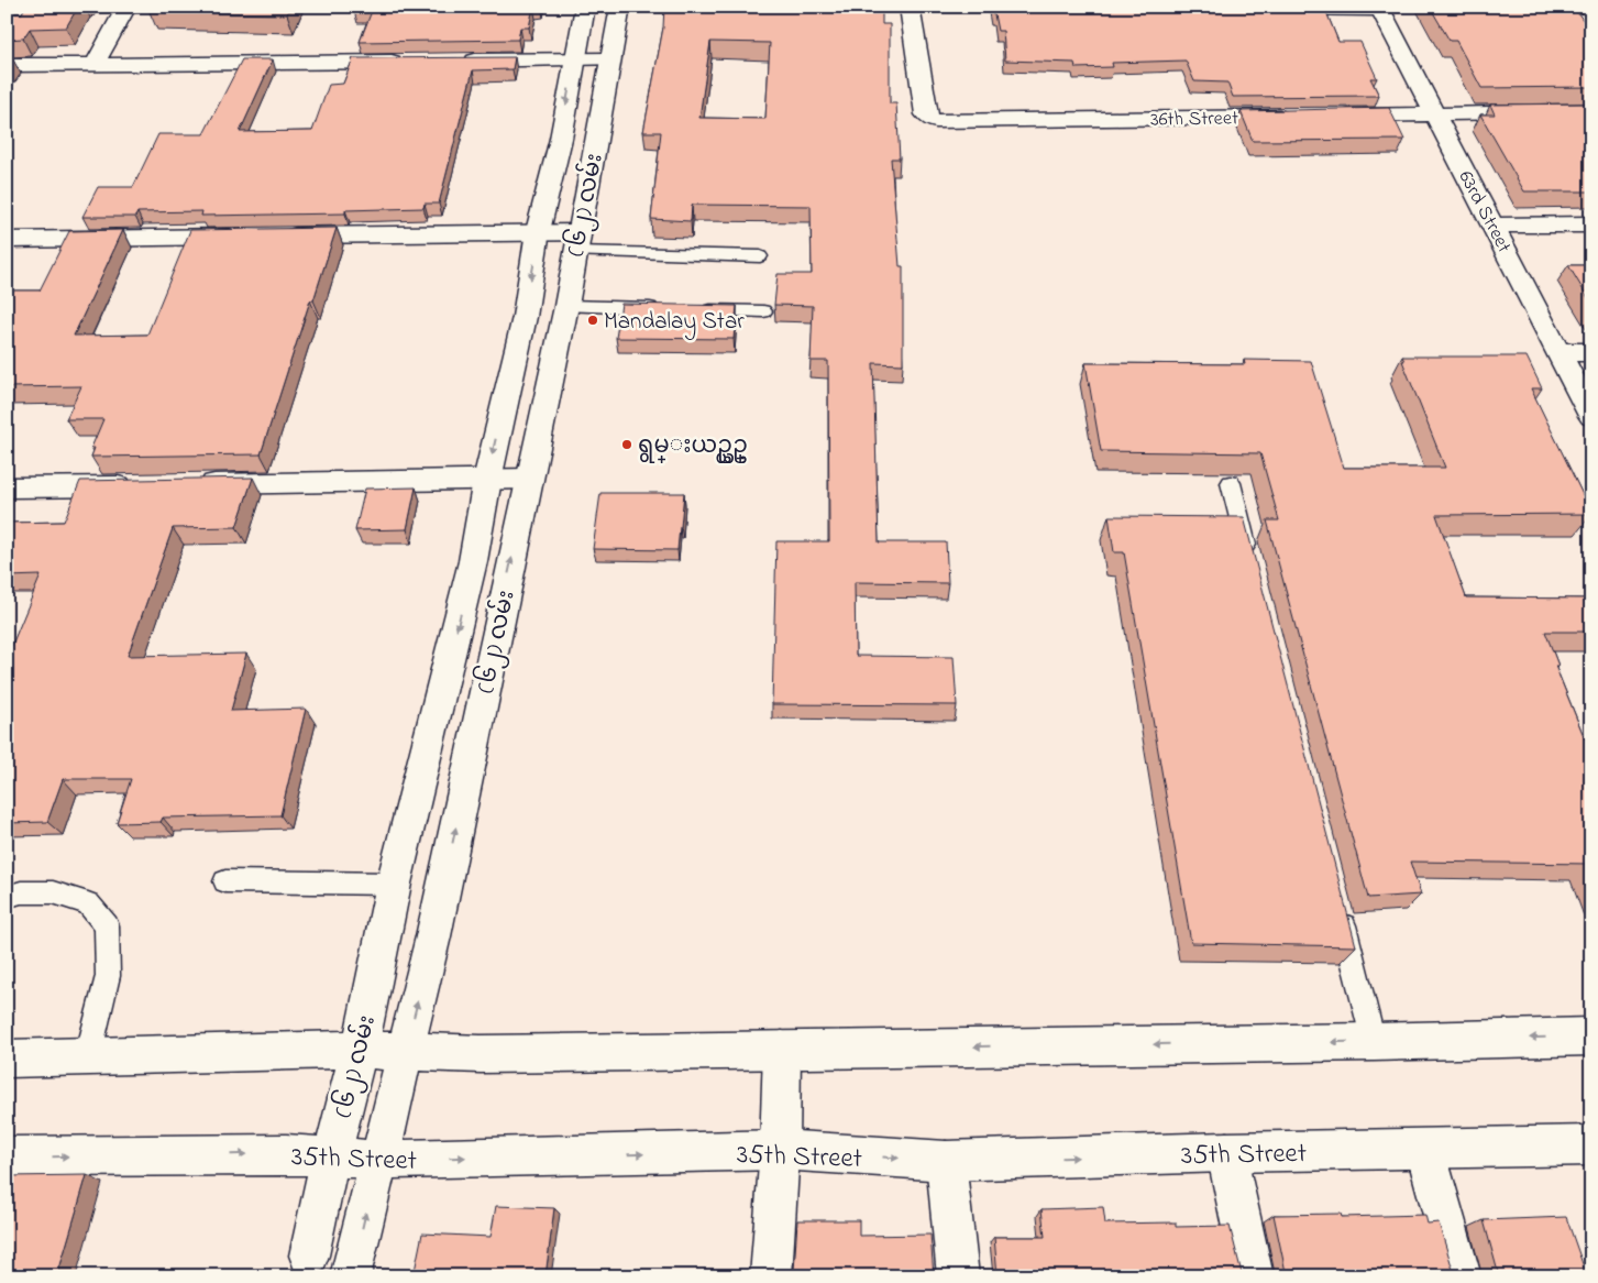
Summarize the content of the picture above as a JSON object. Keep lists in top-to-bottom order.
{
  "streets": {
    "main road": [
      "36th Street",
      "(၆၂) လမ်း",
      "63rd Street",
      "35th Street"
    ]
  },
  "crossings": [
    ["(၆၂) လမ်း", "35th Street"]
  ],
  "places": ["Mandalay Star", "ရွမ္းယဥ္ယဥ္"]
}
